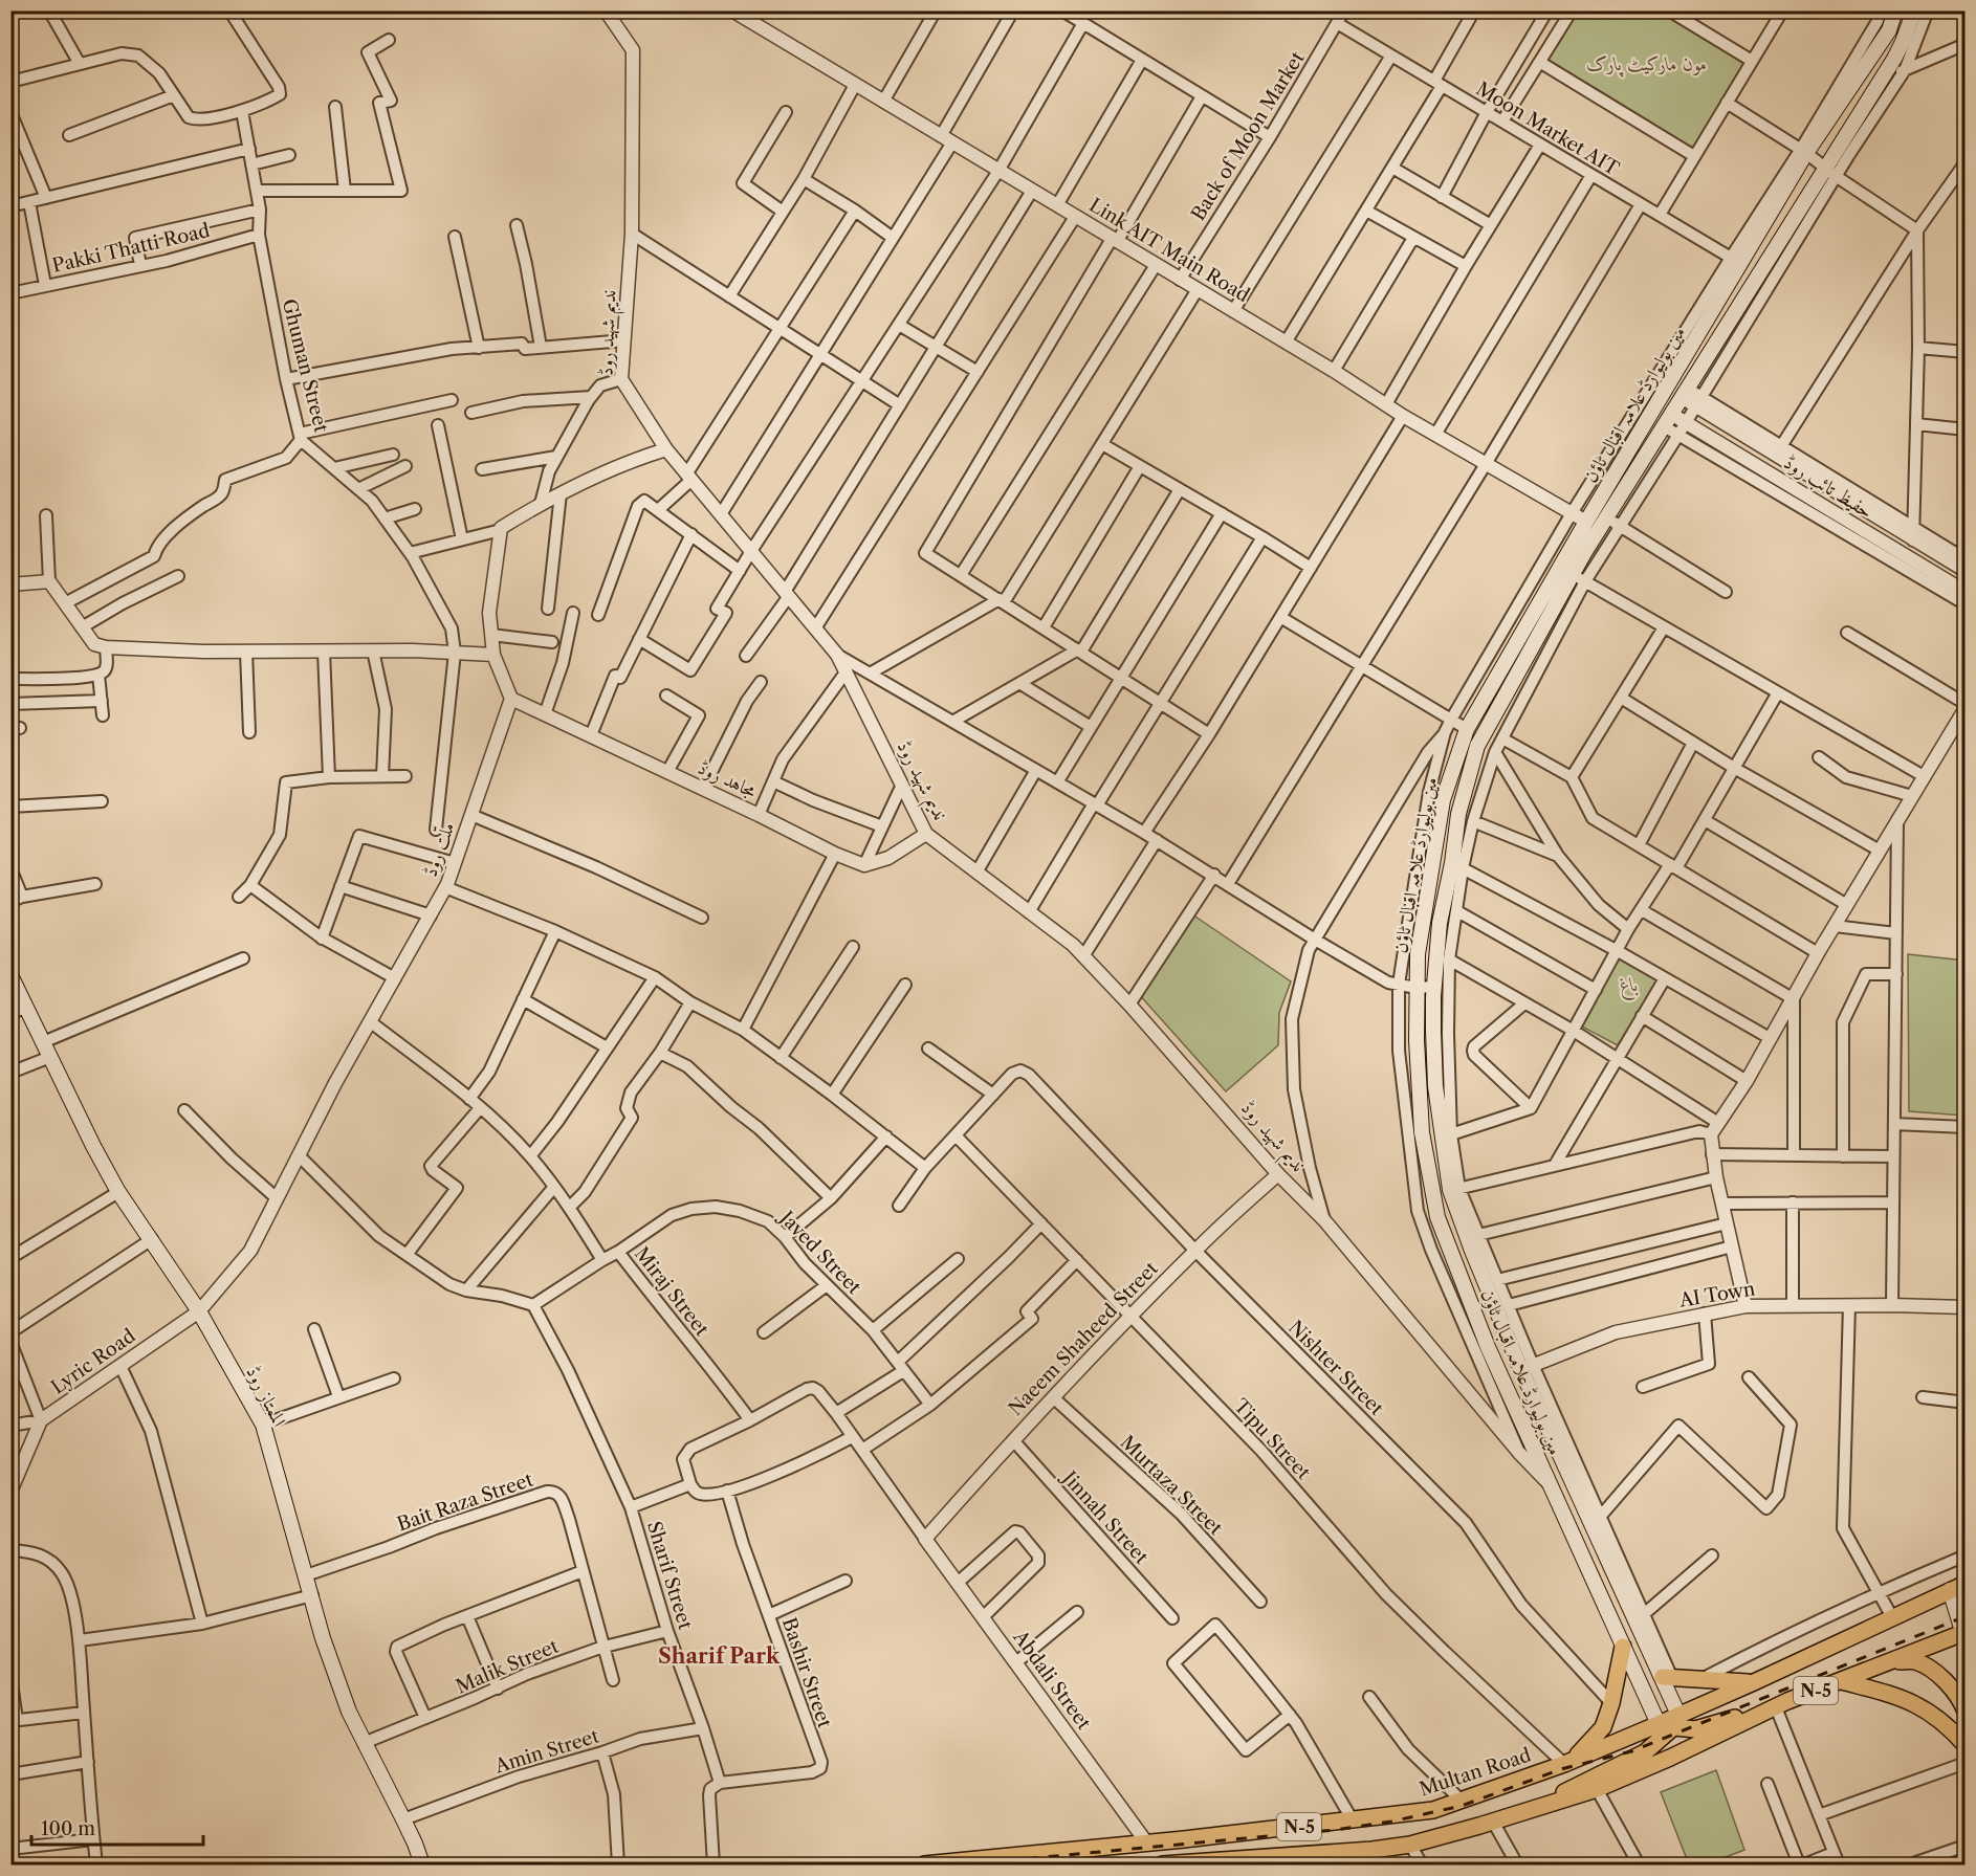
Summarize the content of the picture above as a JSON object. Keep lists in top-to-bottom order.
{
  "streets": {
    "main road": [
      "مین بولیوارڈ علامہ اقبال ٹاؤن",
      "الممتاز روڈ",
      "N-5",
      "Multan Road"
    ],
    "street": [
      "Moon Market AIT",
      "Back of Moon Market",
      "Pakki Thatti Road",
      "Link AIT Main Road",
      "ندیم شہید روڈ",
      "Ghuman Street",
      "حفیظ تائب روڈ",
      "مجاہد روڈ",
      "ملّت روڈ",
      "Javed Street",
      "Miraj Street",
      "AI Town",
      "Naeem Shaheed Street",
      "Lyric Road",
      "Nishter Street",
      "Tipu Street",
      "Murtaza Street",
      "Bait Raza Street",
      "Jinnah Street",
      "Sharif Street",
      "Malik Street",
      "Bashir Street",
      "Abdali Street",
      "Amin Street"
    ]
  },
  "crossings": [
    ["Moon Market AIT", "Back of Moon Market"],
    ["Moon Market AIT", "مین بولیوارڈ علامہ اقبال ٹاؤن"],
    ["Back of Moon Market", "Link AIT Main Road"],
    ["Pakki Thatti Road", "Ghuman Street"],
    ["Link AIT Main Road", "مین بولیوارڈ علامہ اقبال ٹاؤن"],
    ["ندیم شہید روڈ", "مین بولیوارڈ علامہ اقبال ٹاؤن"],
    ["ندیم شہید روڈ", "Naeem Shaheed Street"],
    ["مین بولیوارڈ علامہ اقبال ٹاؤن", "حفیظ تائب روڈ"],
    ["مین بولیوارڈ علامہ اقبال ٹاؤن", "AI Town"],
    ["مین بولیوارڈ علامہ اقبال ٹاؤن", "Multan Road"],
    ["مجاہد روڈ", "ملّت روڈ"],
    ["ملّت روڈ", "Lyric Road"],
    ["ملّت روڈ", "الممتاز روڈ"],
    ["Javed Street", "Miraj Street"],
    ["Miraj Street", "Sharif Street"],
    ["Naeem Shaheed Street", "Nishter Street"],
    ["Naeem Shaheed Street", "Tipu Street"],
    ["Naeem Shaheed Street", "Murtaza Street"],
    ["Naeem Shaheed Street", "Jinnah Street"],
    ["Naeem Shaheed Street", "Abdali Street"],
    ["Lyric Road", "الممتاز روڈ"],
    ["الممتاز روڈ", "Bait Raza Street"],
    ["الممتاز روڈ", "Malik Street"],
    ["الممتاز روڈ", "Amin Street"],
    ["Tipu Street", "Multan Road"],
    ["Bait Raza Street", "Malik Street"],
    ["Sharif Street", "Malik Street"],
    ["Sharif Street", "Bashir Street"],
    ["Sharif Street", "Amin Street"],
    ["Abdali Street", "Multan Road"]
  ],
  "districts": ["Sharif Park"],
  "parks": ["مون مارکیٹ پارک", "باغ"],
  "scale_bar": "100 m"
}
